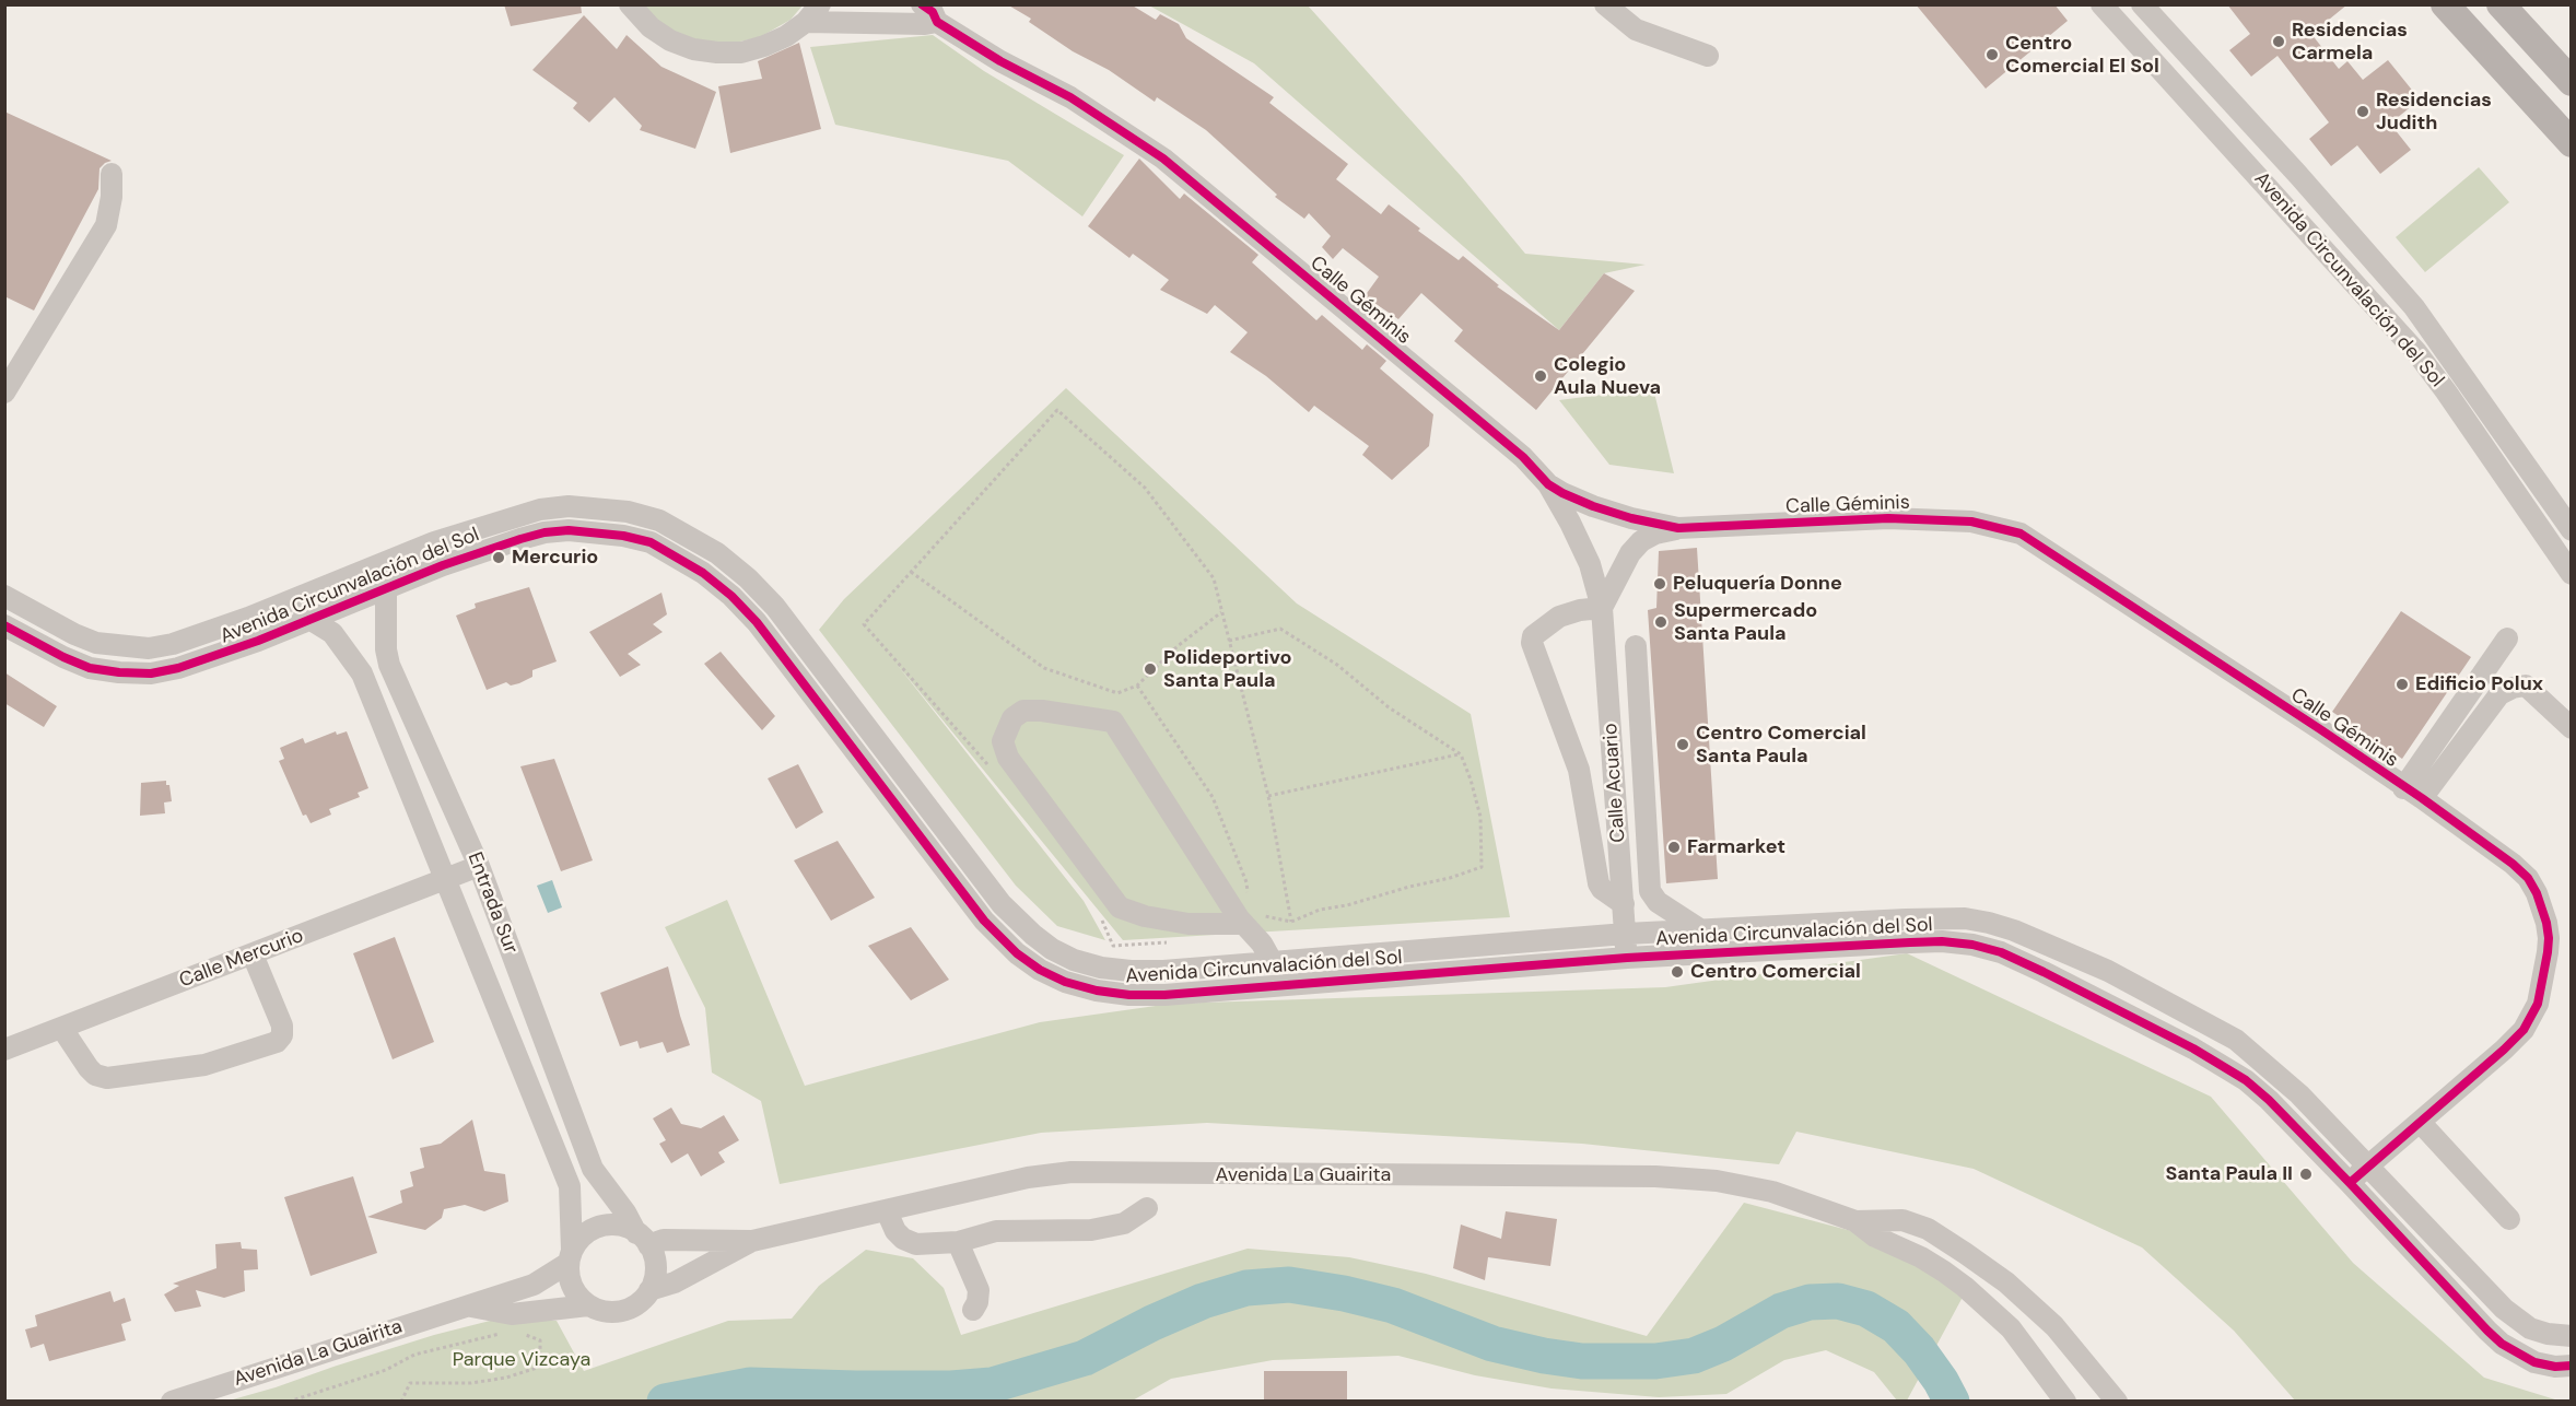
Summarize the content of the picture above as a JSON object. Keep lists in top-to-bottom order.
{
  "streets": {
    "street": [
      "Avenida Circunvalación del Sol",
      "Calle Géminis",
      "Calle Acuario",
      "Entrada Sur",
      "Calle Mercurio",
      "Avenida La Guairita"
    ]
  },
  "crossings": [
    ["Avenida Circunvalación del Sol", "Calle Géminis"],
    ["Avenida Circunvalación del Sol", "Calle Acuario"],
    ["Avenida Circunvalación del Sol", "Entrada Sur"],
    ["Calle Géminis", "Calle Acuario"],
    ["Entrada Sur", "Calle Mercurio"],
    ["Entrada Sur", "Avenida La Guairita"]
  ],
  "parks": ["Parque Vizcaya"],
  "places": [
    "Residencias Carmela",
    "Centro Comercial El Sol",
    "Residencias Judith",
    "Colegio Aula Nueva",
    "Mercurio",
    "Peluquería Donne",
    "Supermercado Santa Paula",
    "Polideportivo Santa Paula",
    "Edificio Polux",
    "Centro Comercial Santa Paula",
    "Farmarket",
    "Centro Comercial",
    "Santa Paula II"
  ]
}
